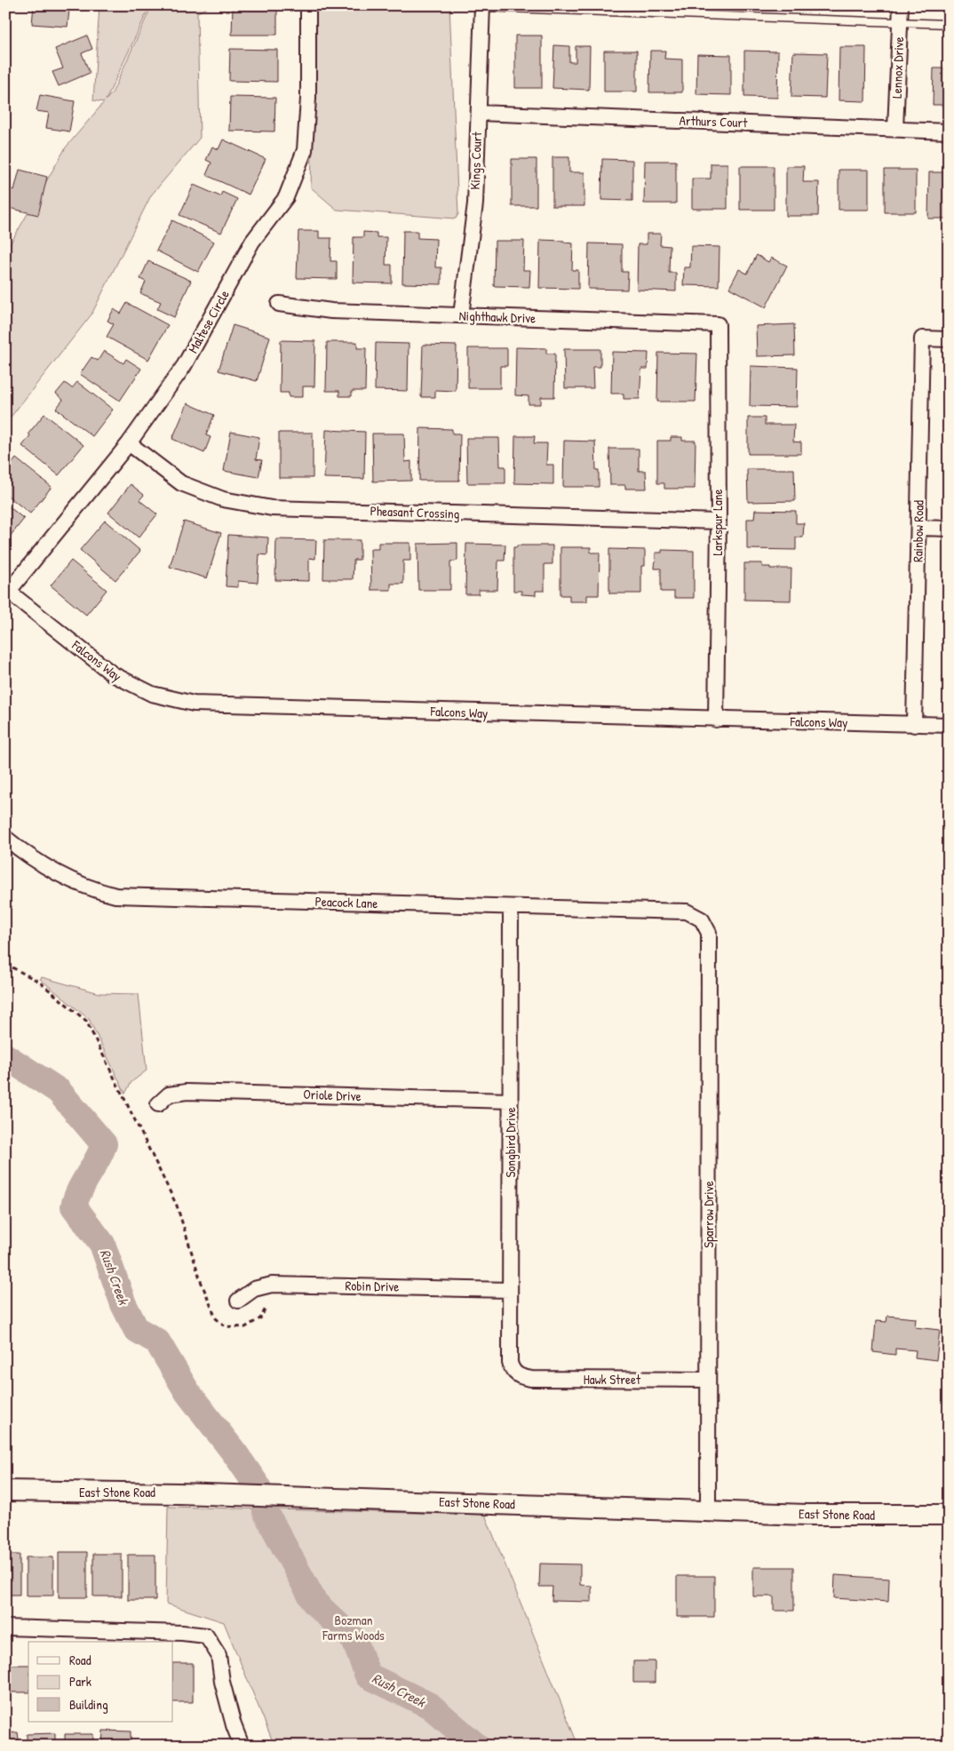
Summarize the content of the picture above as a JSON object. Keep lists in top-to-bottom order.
{
  "streets": {
    "main road": ["East Stone Road"],
    "street": [
      "Lennox Drive",
      "Arthurs Court",
      "Kings Court",
      "Nighthawk Drive",
      "Maltese Circle",
      "Pheasant Crossing",
      "Larkspur Lane",
      "Rainbow Road",
      "Falcons Way",
      "Peacock Lane",
      "Oriole Drive",
      "Songbird Drive",
      "Sparrow Drive",
      "Robin Drive",
      "Hawk Street"
    ]
  },
  "crossings": [
    ["Lennox Drive", "Arthurs Court"],
    ["Arthurs Court", "Kings Court"],
    ["Kings Court", "Nighthawk Drive"],
    ["Nighthawk Drive", "Larkspur Lane"],
    ["Maltese Circle", "Pheasant Crossing"],
    ["Maltese Circle", "Falcons Way"],
    ["Pheasant Crossing", "Larkspur Lane"],
    ["Larkspur Lane", "Falcons Way"],
    ["Rainbow Road", "Falcons Way"],
    ["Peacock Lane", "Songbird Drive"],
    ["Peacock Lane", "Sparrow Drive"],
    ["Oriole Drive", "Songbird Drive"],
    ["Songbird Drive", "Robin Drive"],
    ["Songbird Drive", "Hawk Street"],
    ["Sparrow Drive", "Hawk Street"],
    ["Sparrow Drive", "East Stone Road"]
  ],
  "water": ["Rush Creek"],
  "parks": ["Bozman Farms Woods"],
  "legend": ["Road", "Park", "Building"]
}
